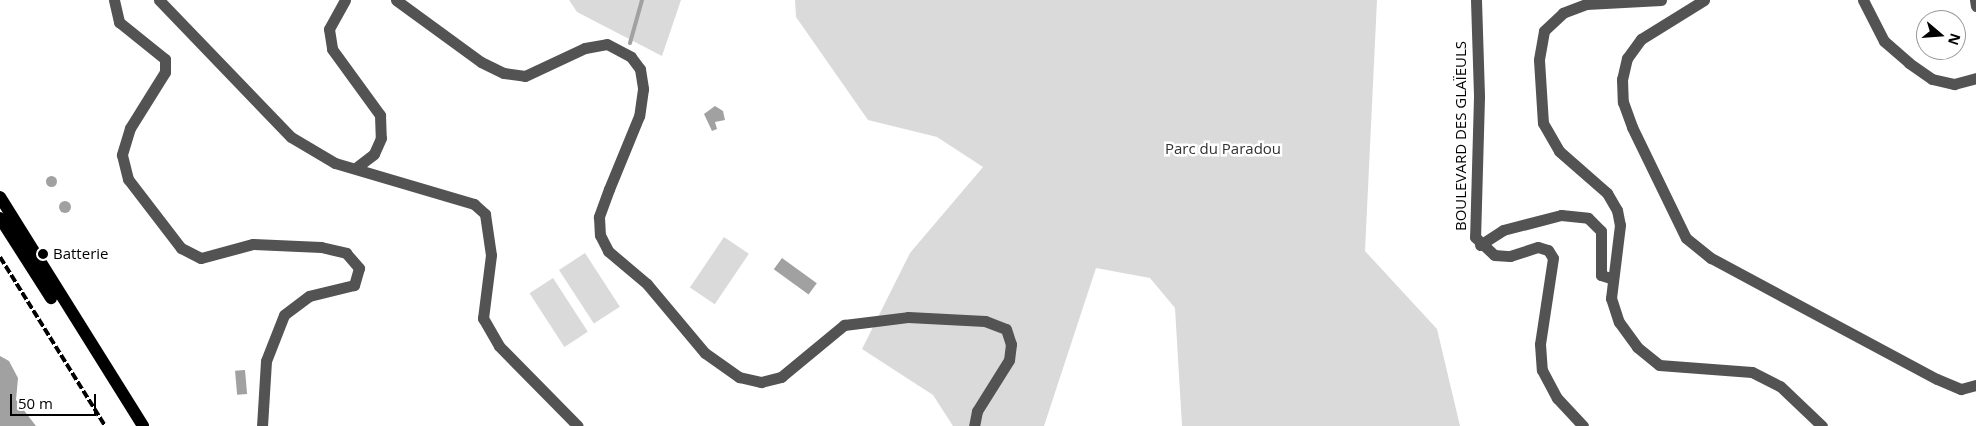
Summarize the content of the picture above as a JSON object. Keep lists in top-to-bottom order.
{
  "streets": {
    "street": ["BOULEVARD DES GLAÏEULS"]
  },
  "parks": ["Parc du Paradou"],
  "places": ["Batterie"],
  "scale_bar": "50 m",
  "north": "right"
}
